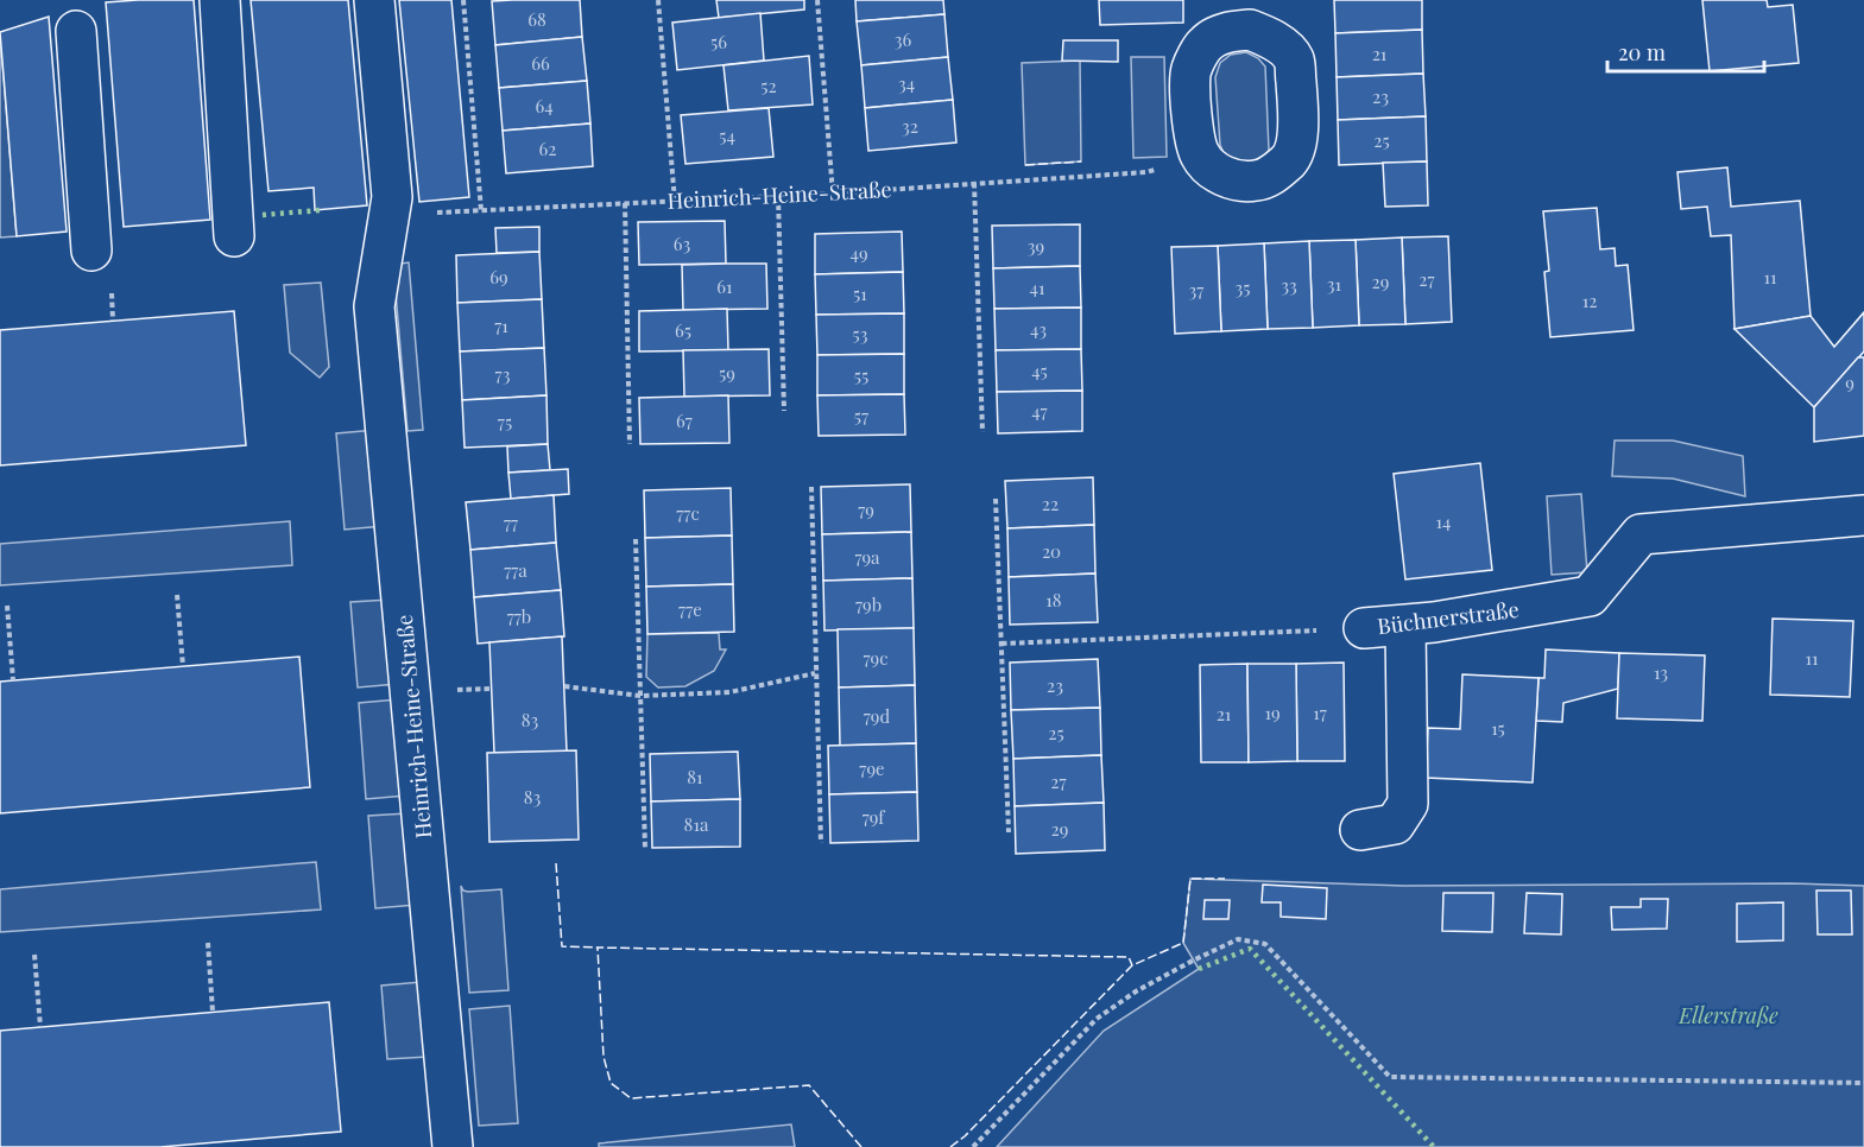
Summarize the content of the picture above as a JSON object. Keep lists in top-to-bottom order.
{
  "streets": {
    "street": ["Heinrich-Heine-Straße", "Büchnerstraße"]
  },
  "parks": ["Ellerstraße"],
  "house_numbers": [
    "68",
    "36",
    "56",
    "21",
    "66",
    "34",
    "52",
    "23",
    "64",
    "32",
    "54",
    "25",
    "62",
    "63",
    "39",
    "49",
    "69",
    "11",
    "27",
    "29",
    "31",
    "33",
    "61",
    "41",
    "35",
    "37",
    "51",
    "12",
    "71",
    "43",
    "65",
    "53",
    "45",
    "59",
    "73",
    "55",
    "9",
    "47",
    "57",
    "67",
    "75",
    "22",
    "79",
    "77c",
    "14",
    "77",
    "20",
    "79a",
    "77a",
    "18",
    "79b",
    "77e",
    "77b",
    "79c",
    "11",
    "13",
    "23",
    "19",
    "17",
    "21",
    "79d",
    "83",
    "15",
    "25",
    "79e",
    "81",
    "27",
    "83",
    "79f",
    "81a",
    "29"
  ],
  "scale_bar": "20 m"
}
